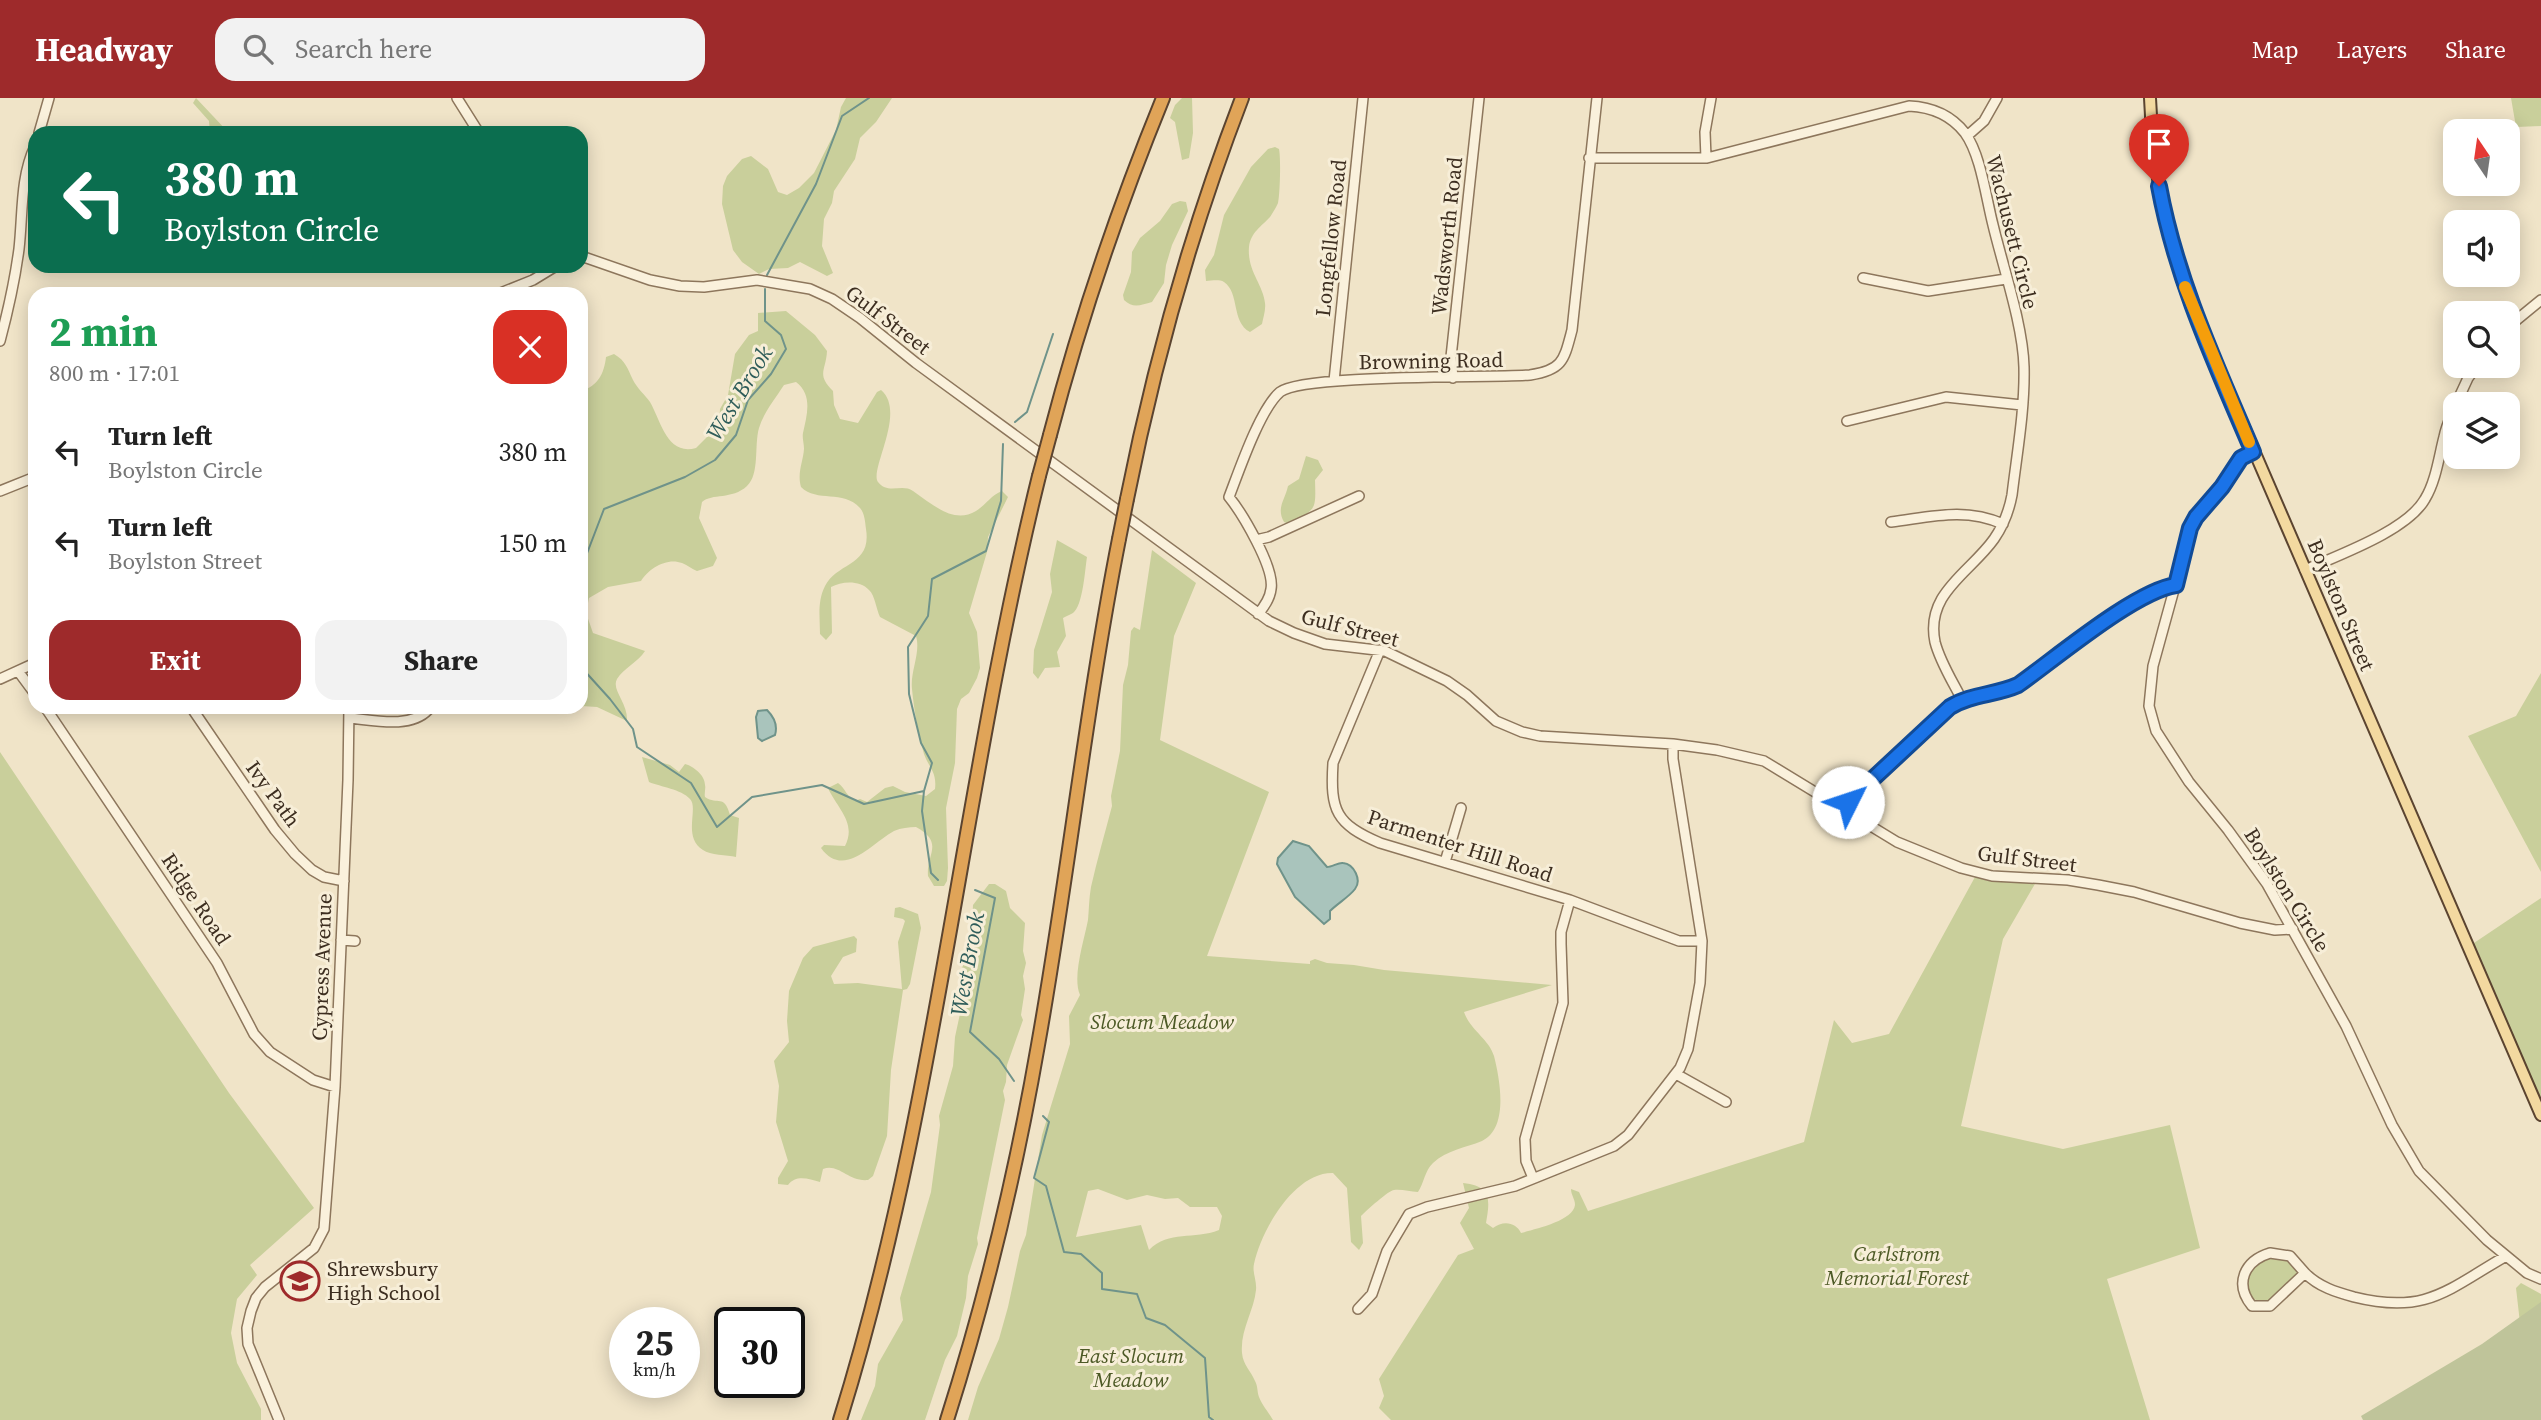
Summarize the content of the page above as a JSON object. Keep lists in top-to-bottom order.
{
  "streets": {
    "main road": ["Boylston Street"],
    "street": [
      "Wachusett Circle",
      "Wadsworth Road",
      "Longfellow Road",
      "Gulf Street",
      "Browning Road",
      "Ivy Path",
      "Parmenter Hill Road",
      "Boylston Circle",
      "Ridge Road",
      "Cypress Avenue"
    ]
  },
  "crossings": [
    ["Wachusett Circle", "Browning Road"],
    ["Wadsworth Road", "Browning Road"],
    ["Longfellow Road", "Browning Road"],
    ["Gulf Street", "Browning Road"],
    ["Gulf Street", "Parmenter Hill Road"],
    ["Gulf Street", "Boylston Circle"],
    ["Boylston Street", "Boylston Circle"],
    ["Ivy Path", "Cypress Avenue"],
    ["Ridge Road", "Cypress Avenue"]
  ],
  "water": ["West Brook"],
  "parks": ["Slocum Meadow", "Carlstrom Memorial Forest", "East Slocum Meadow"],
  "places": {
    "school or university": ["Shrewsbury High School"]
  },
  "north": "top",
  "page": {
    "header": "Headway",
    "search": "Search here",
    "nav": ["Map", "Layers", "Share"],
    "turn": ["380 m", "Boylston Circle"],
    "heading": ["2 min", "800 m · 17:01"],
    "list": [
      {
        "name": "Turn left",
        "note": "Boylston Circle",
        "value": "380 m"
      },
      {
        "name": "Turn left",
        "note": "Boylston Street",
        "value": "150 m"
      }
    ],
    "buttons": ["Exit", "Share"],
    "speed": "25 km/h",
    "limit": "30"
  }
}
